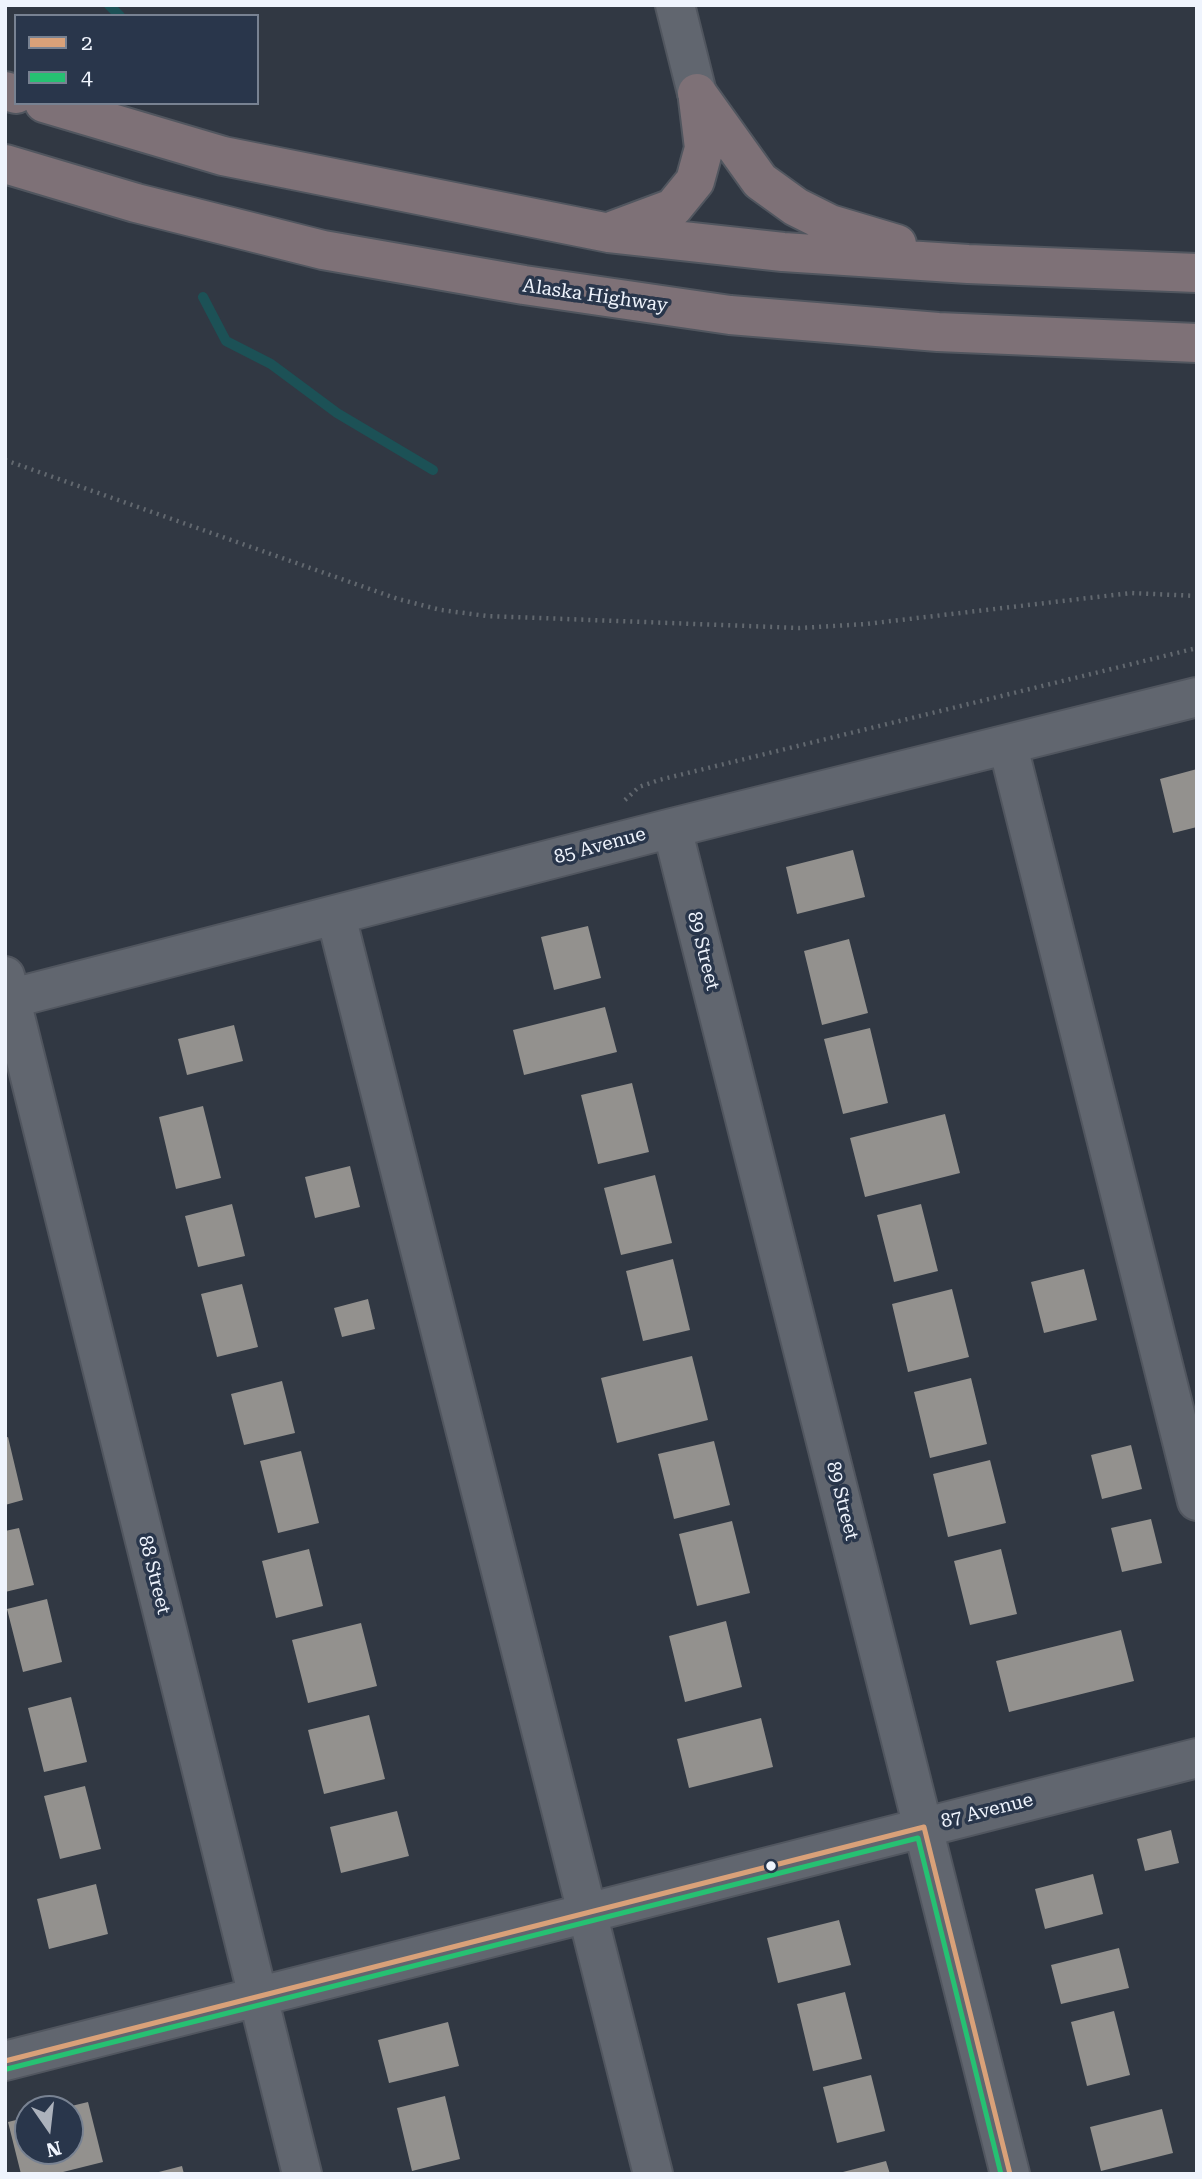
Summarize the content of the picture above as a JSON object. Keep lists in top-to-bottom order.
{
  "streets": {
    "highway": ["Alaska Highway"],
    "street": [
      "85 Avenue",
      "89 Street",
      "88 Street",
      "87 Avenue"
    ]
  },
  "crossings": [
    ["85 Avenue", "89 Street"],
    ["85 Avenue", "88 Street"],
    ["89 Street", "87 Avenue"],
    ["88 Street", "87 Avenue"]
  ],
  "lines": ["transit line 2", "transit line 4"],
  "legend": ["2", "4"],
  "north": "bottom"
}
